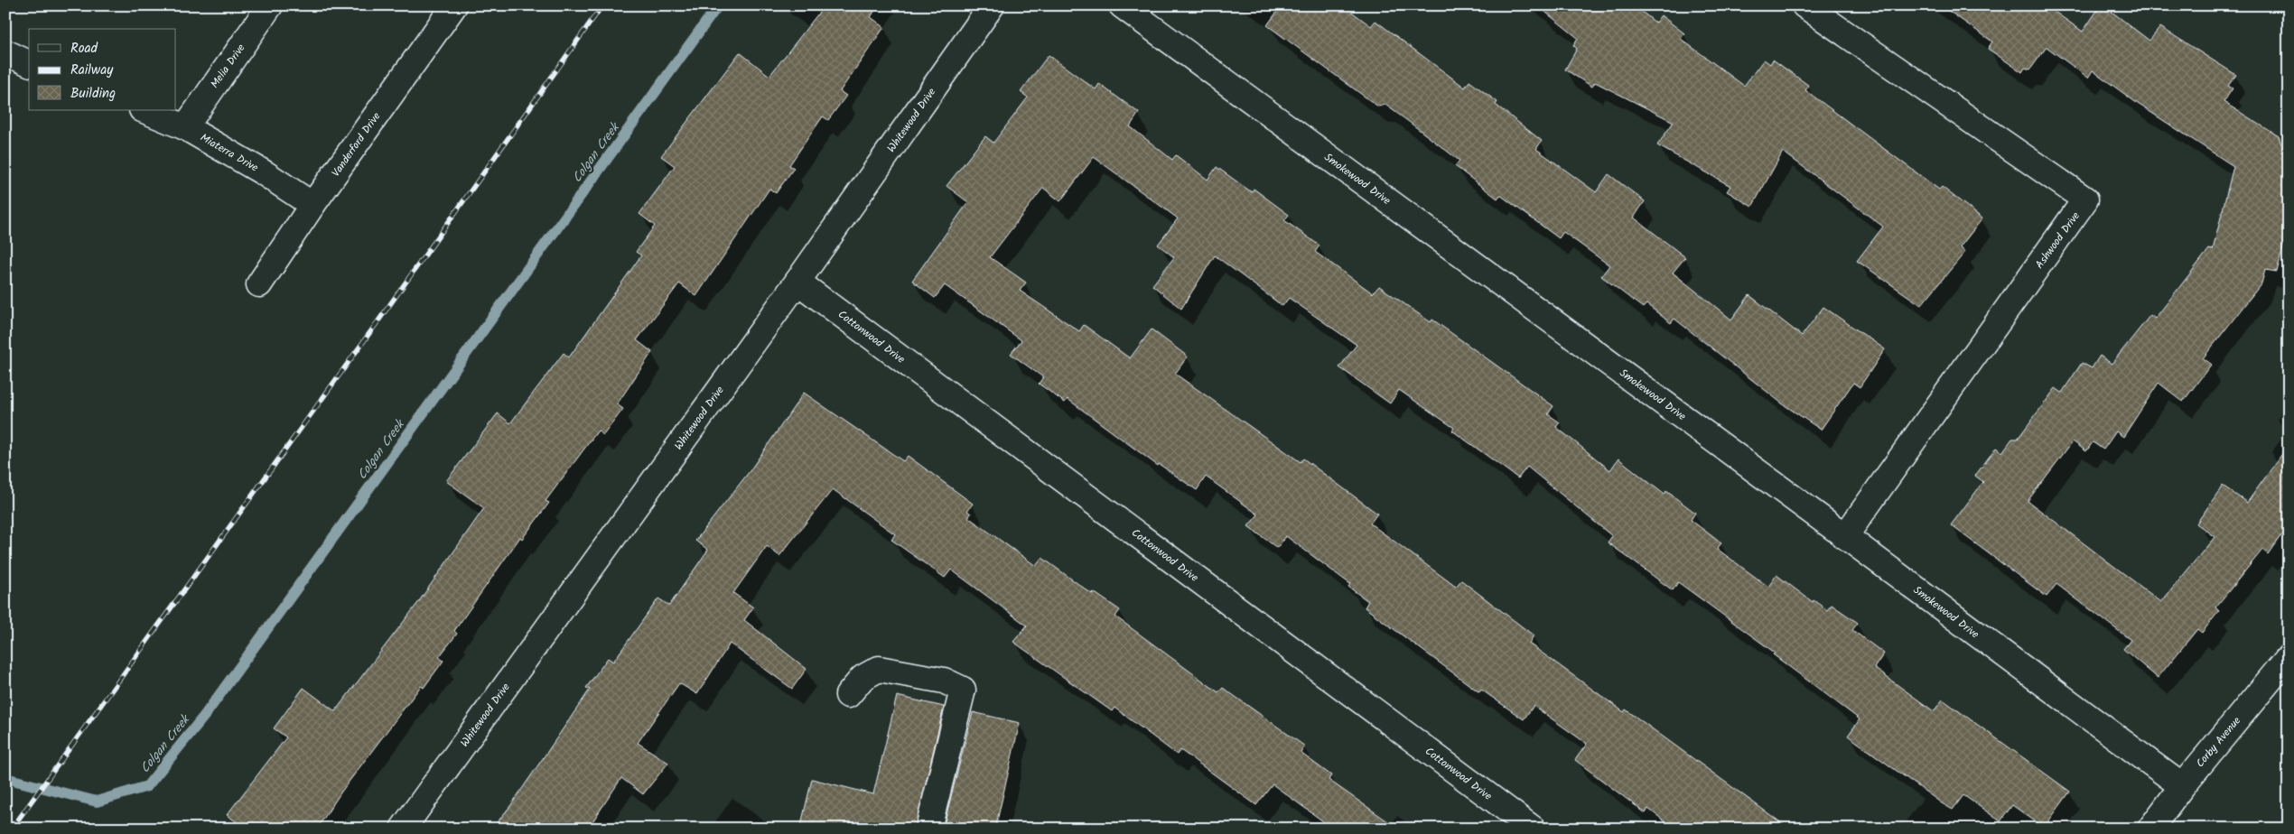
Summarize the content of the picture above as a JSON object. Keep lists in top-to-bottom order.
{
  "streets": {
    "street": [
      "Melia Drive",
      "Whitewood Drive",
      "Vanderford Drive",
      "Miaterra Drive",
      "Smokewood Drive",
      "Ashwood Drive",
      "Cottonwood Drive",
      "Corby Avenue"
    ]
  },
  "crossings": [
    ["Melia Drive", "Miaterra Drive"],
    ["Whitewood Drive", "Cottonwood Drive"],
    ["Vanderford Drive", "Miaterra Drive"],
    ["Smokewood Drive", "Ashwood Drive"],
    ["Smokewood Drive", "Corby Avenue"]
  ],
  "water": ["Colgan Creek"],
  "legend": ["Road", "Railway", "Building"]
}
